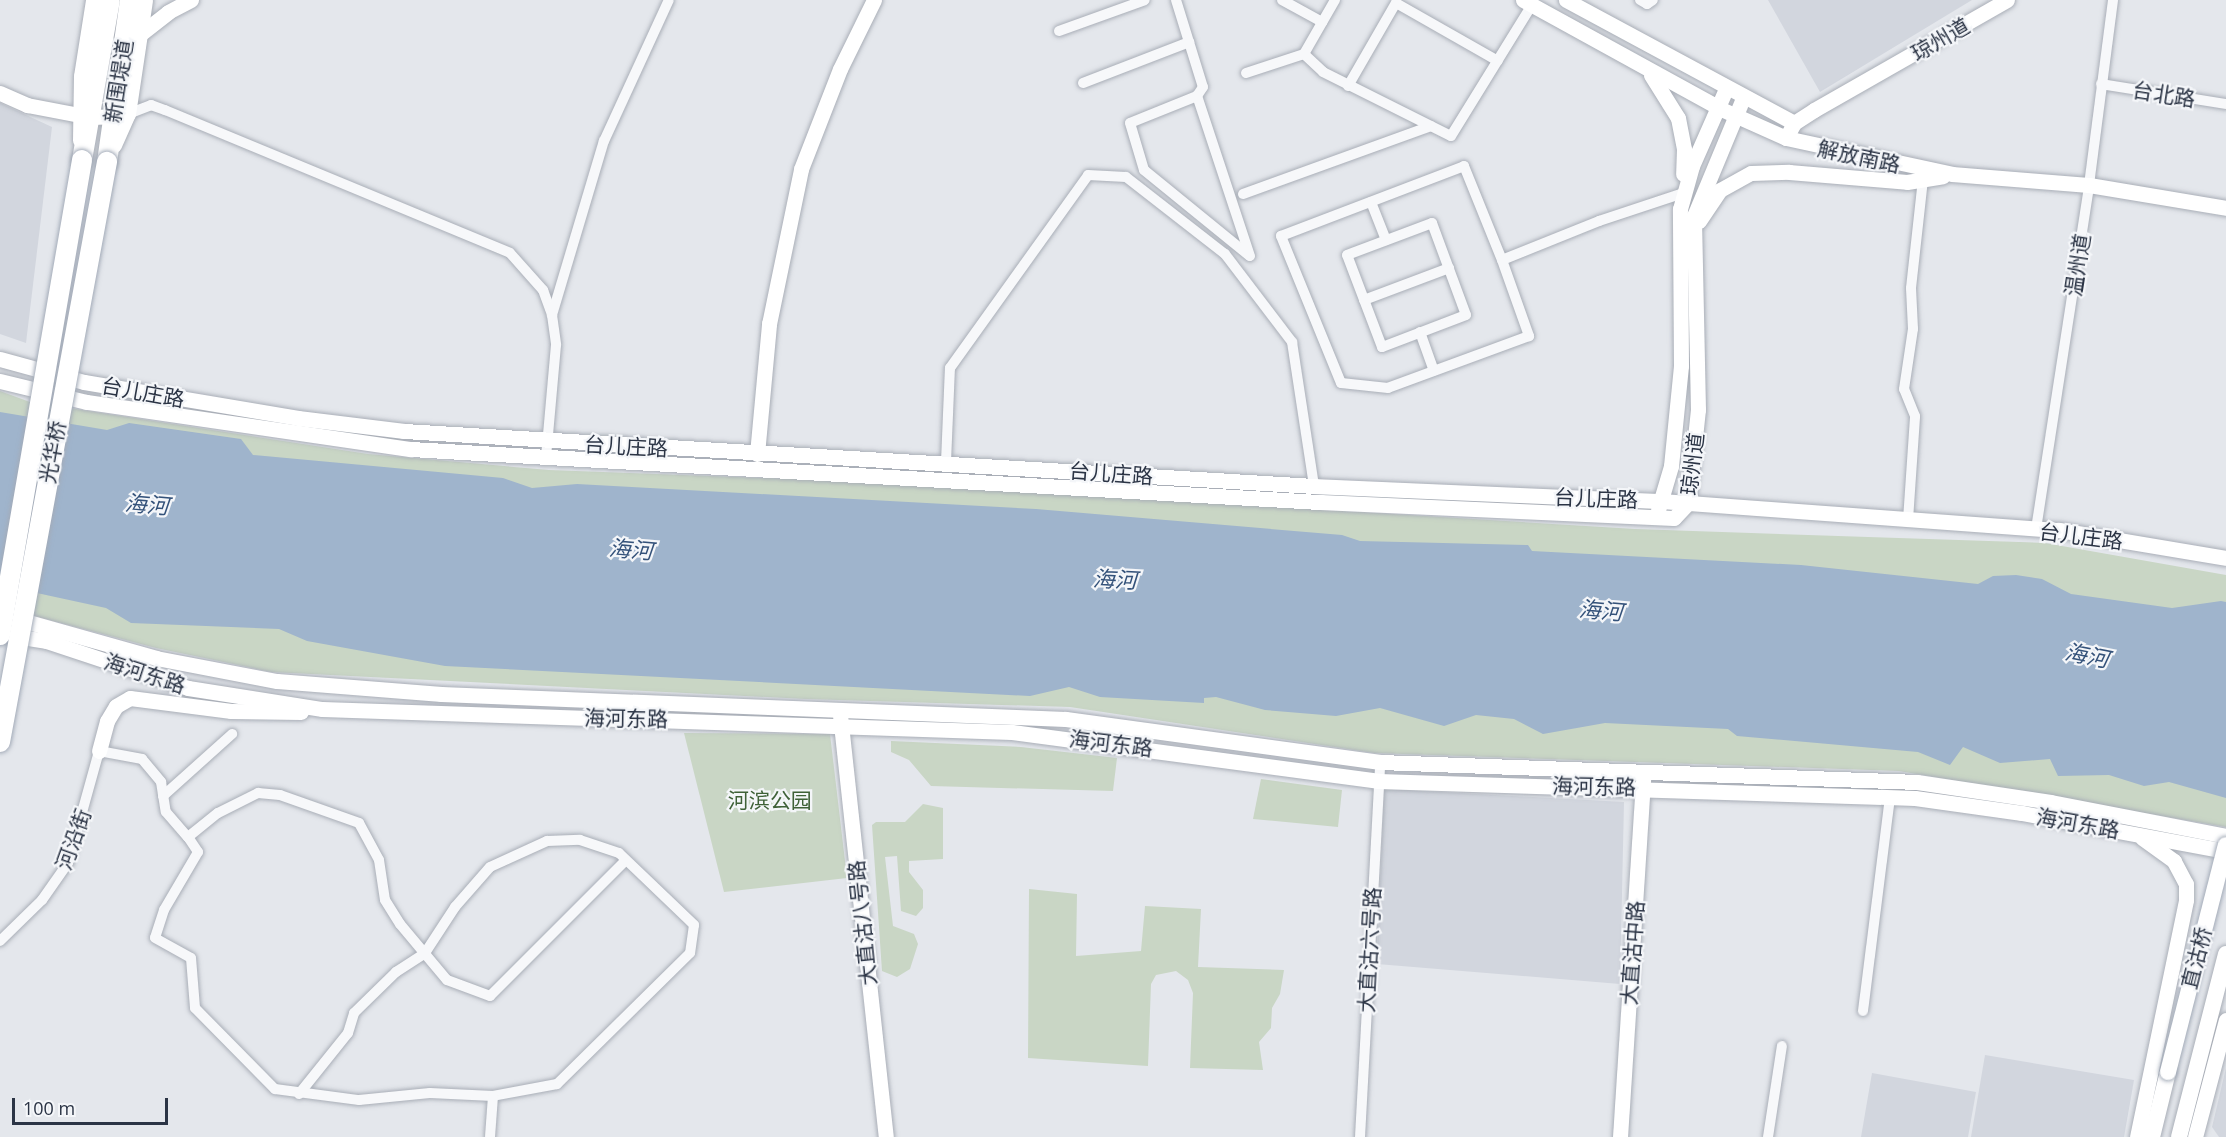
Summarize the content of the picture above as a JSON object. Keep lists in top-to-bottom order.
{
  "streets": {
    "highway": ["新围堤道", "光华桥"],
    "main road": ["直沽桥"],
    "street": [
      "琼州道",
      "台北路",
      "解放南路",
      "温州道",
      "台儿庄路",
      "海河东路",
      "河沿街",
      "大直沽八号路",
      "大直沽六号路",
      "大直沽中路"
    ]
  },
  "crossings": [
    ["琼州道", "解放南路"],
    ["琼州道", "台儿庄路"],
    ["新围堤道", "光华桥"],
    ["台北路", "温州道"],
    ["解放南路", "温州道"],
    ["温州道", "台儿庄路"],
    ["光华桥", "海河东路"],
    ["海河东路", "大直沽八号路"],
    ["海河东路", "大直沽六号路"],
    ["海河东路", "大直沽中路"]
  ],
  "water": ["海河"],
  "parks": ["河滨公园"],
  "scale_bar": "100 m"
}
